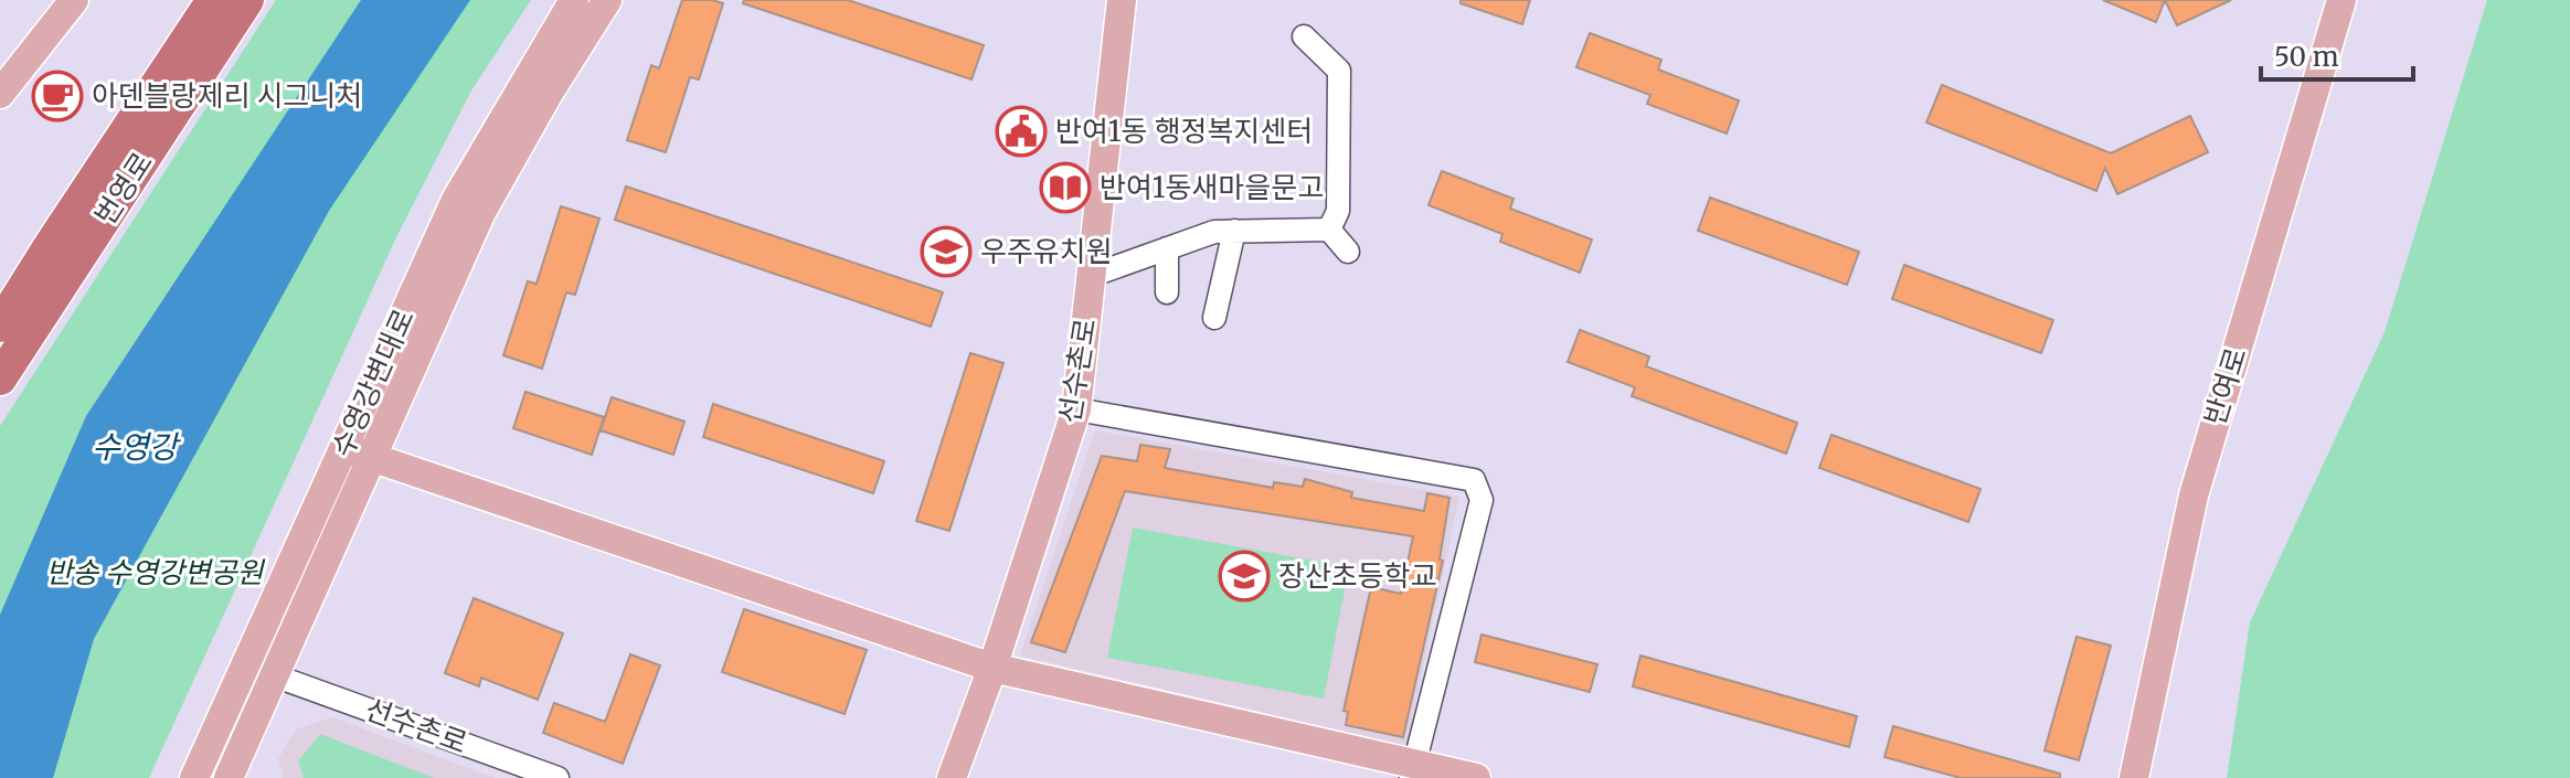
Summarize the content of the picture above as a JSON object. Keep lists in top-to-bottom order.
{
  "streets": {
    "highway": ["번영로"],
    "main road": ["선수촌로", "수영강변대로", "반여로"]
  },
  "crossings": [
    ["선수촌로", "수영강변대로"]
  ],
  "water": ["수영강"],
  "parks": ["반송 수영강변공원"],
  "places": {
    "cafe": ["아덴블랑제리 시그니처"],
    "public building": ["반여1동 행정복지센터"],
    "library": ["반여1동새마을문고"],
    "school or university": ["우주유치원", "장산초등학교"]
  },
  "scale_bar": "50 m"
}
